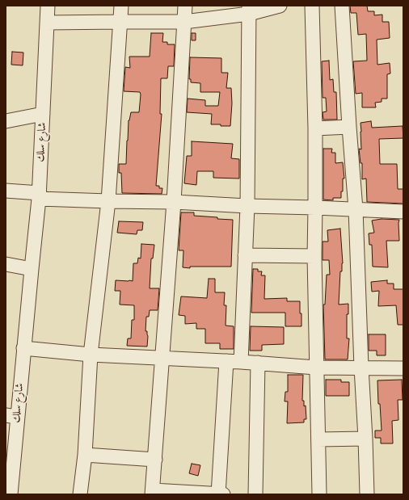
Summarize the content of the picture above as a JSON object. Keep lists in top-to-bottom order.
{
  "streets": {
    "street": ["شارع سلك"]
  }
}
